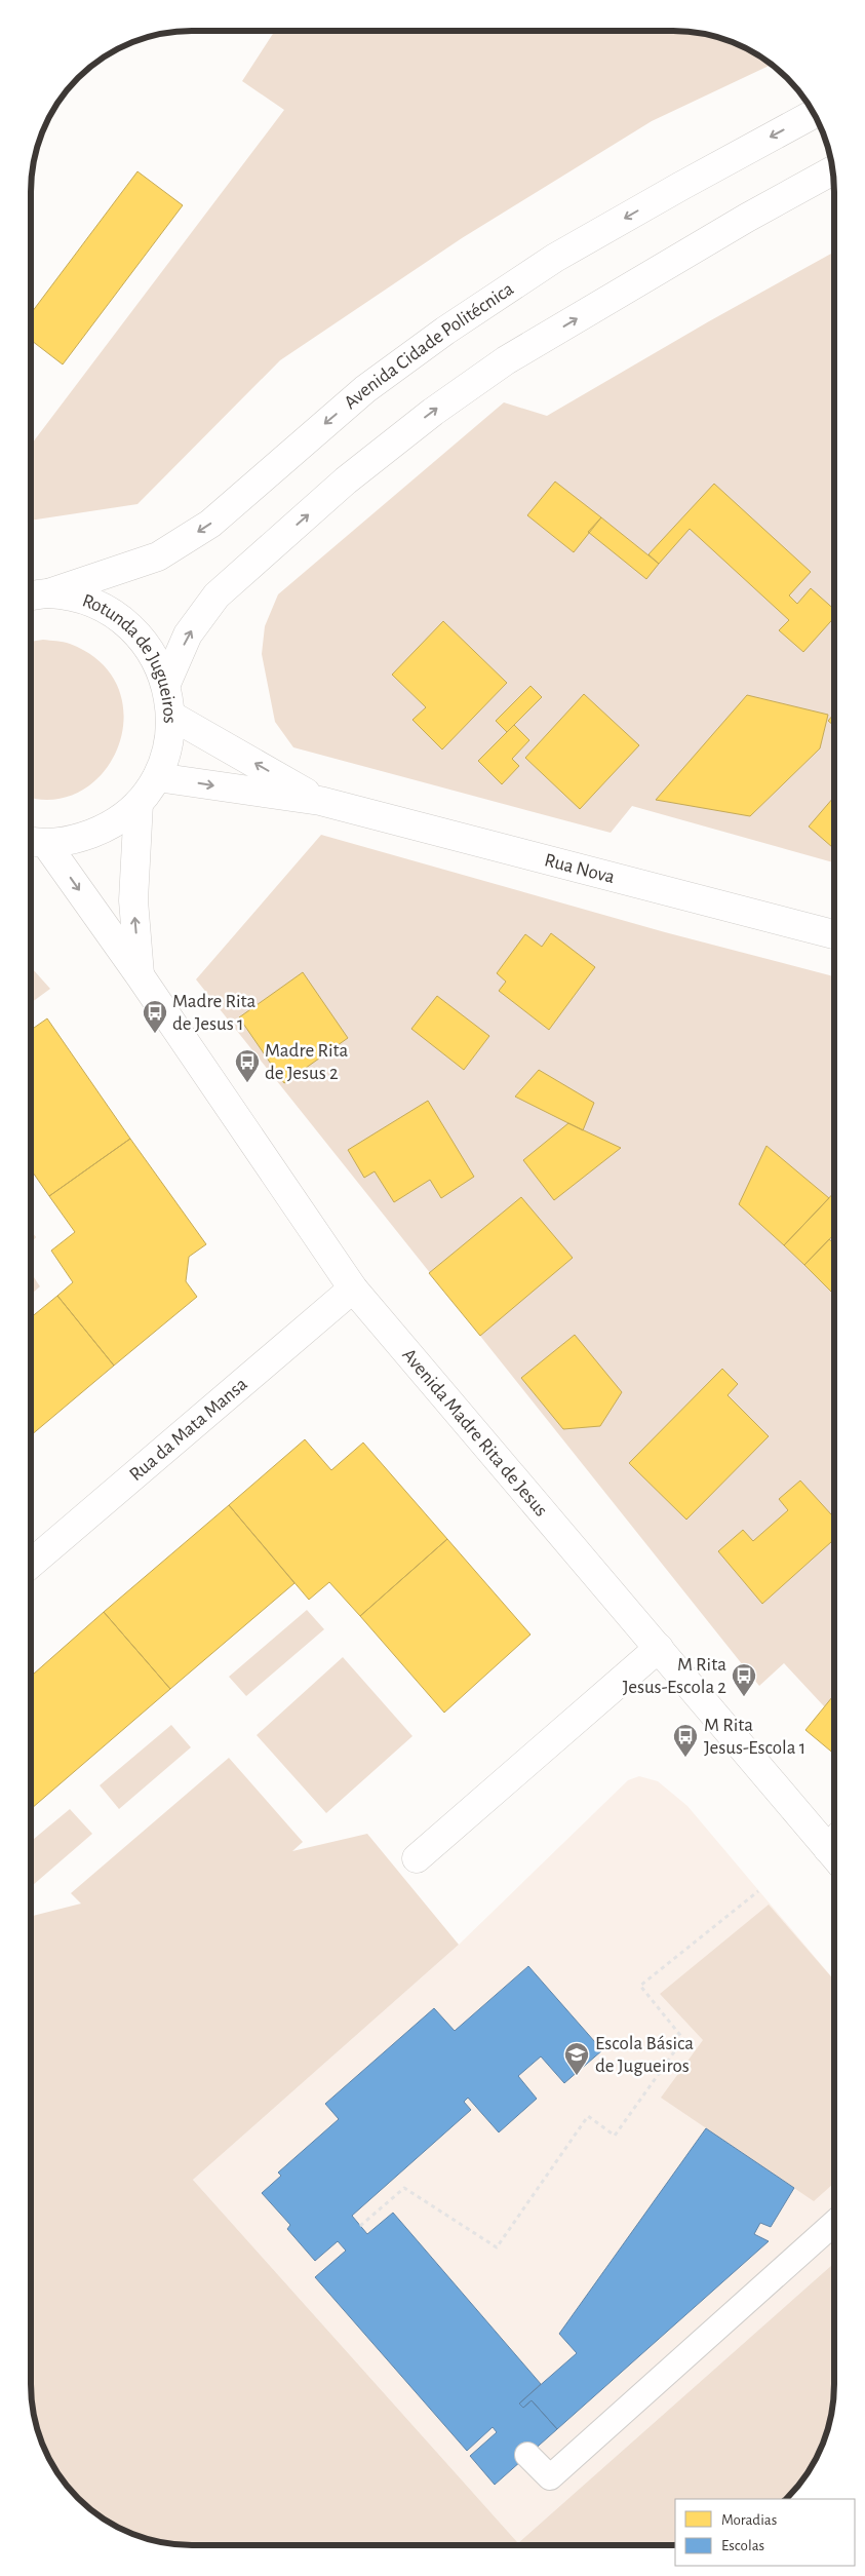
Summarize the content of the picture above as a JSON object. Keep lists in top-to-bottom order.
{
  "streets": {
    "street": [
      "Avenida Cidade Politécnica",
      "Rotunda de Jugueiros",
      "Rua Nova",
      "Rua da Mata Mansa",
      "Avenida Madre Rita de Jesus"
    ]
  },
  "crossings": [
    ["Avenida Cidade Politécnica", "Rotunda de Jugueiros"],
    ["Rotunda de Jugueiros", "Avenida Madre Rita de Jesus"],
    ["Rua da Mata Mansa", "Avenida Madre Rita de Jesus"]
  ],
  "places": {
    "bus stop": [
      "Madre Rita de Jesus 1",
      "Madre Rita de Jesus 2",
      "M Rita Jesus-Escola 2",
      "M Rita Jesus-Escola 1"
    ],
    "school or university": ["Escola Básica de Jugueiros"]
  },
  "legend": ["Moradias", "Escolas"]
}
